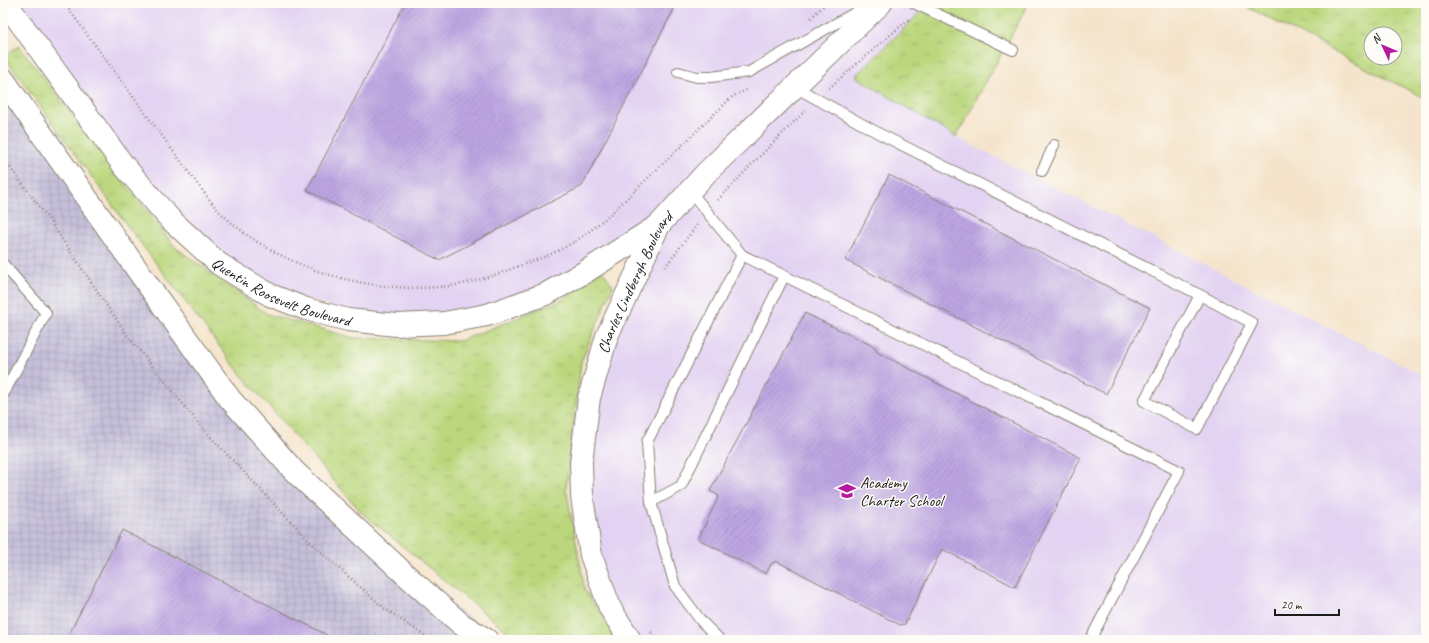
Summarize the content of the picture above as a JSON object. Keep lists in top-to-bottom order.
{
  "streets": {
    "street": ["Charles Lindbergh Boulevard", "Quentin Roosevelt Boulevard"]
  },
  "crossings": [
    ["Charles Lindbergh Boulevard", "Quentin Roosevelt Boulevard"]
  ],
  "places": {
    "school or university": ["Academy Charter School"]
  },
  "scale_bar": "20 m",
  "north": "top left"
}
